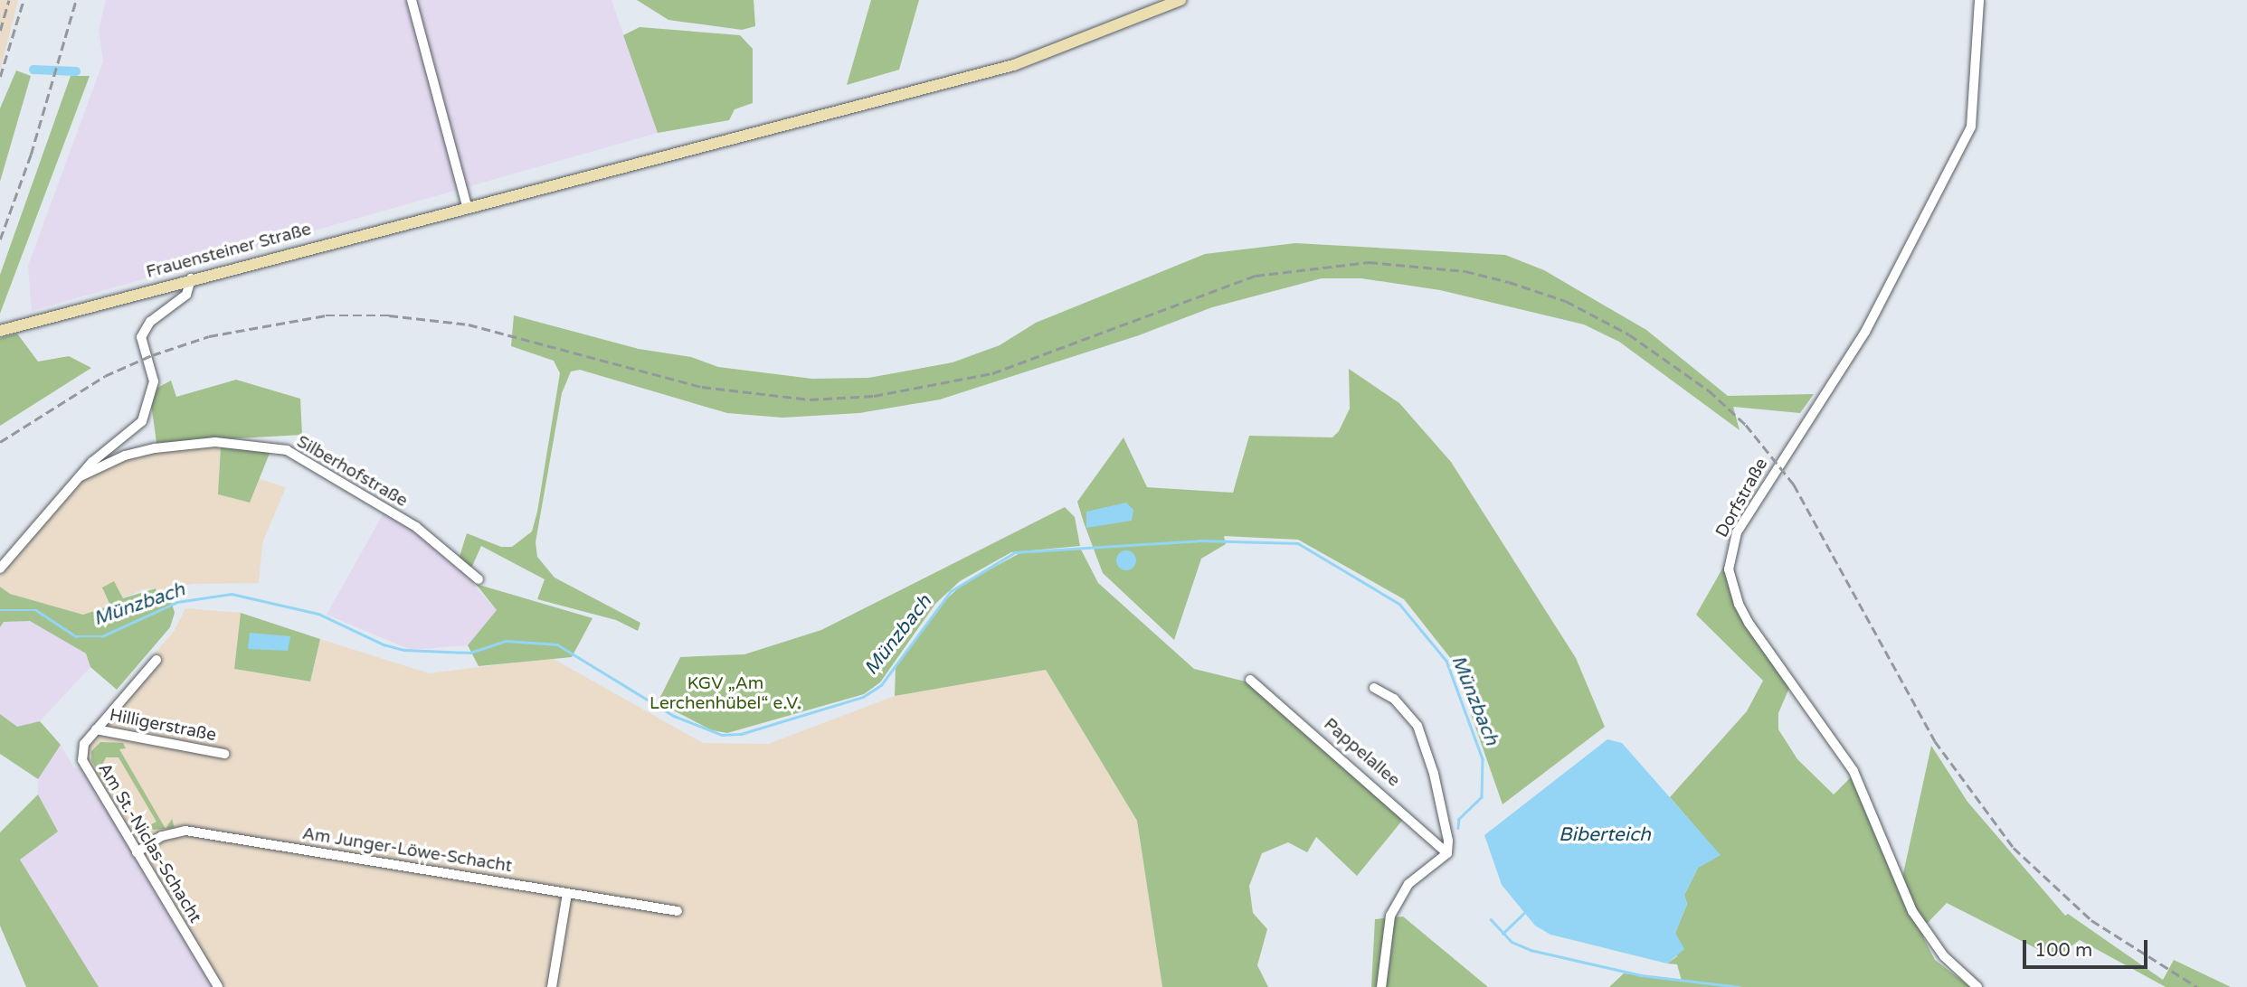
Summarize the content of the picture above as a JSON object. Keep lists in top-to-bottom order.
{
  "streets": {
    "main road": ["Frauensteiner Straße"],
    "street": [
      "Silberhofstraße",
      "Dorfstraße",
      "Hilligerstraße",
      "Pappelallee",
      "Am St.-Niclas-Schacht",
      "Am Junger-Löwe-Schacht"
    ]
  },
  "crossings": [
    ["Frauensteiner Straße", "Silberhofstraße"],
    ["Hilligerstraße", "Am St.-Niclas-Schacht"],
    ["Am St.-Niclas-Schacht", "Am Junger-Löwe-Schacht"]
  ],
  "water": ["Münzbach", "Biberteich"],
  "parks": ["KGV „Am Lerchenhübel“ e.V."],
  "scale_bar": "100 m"
}
